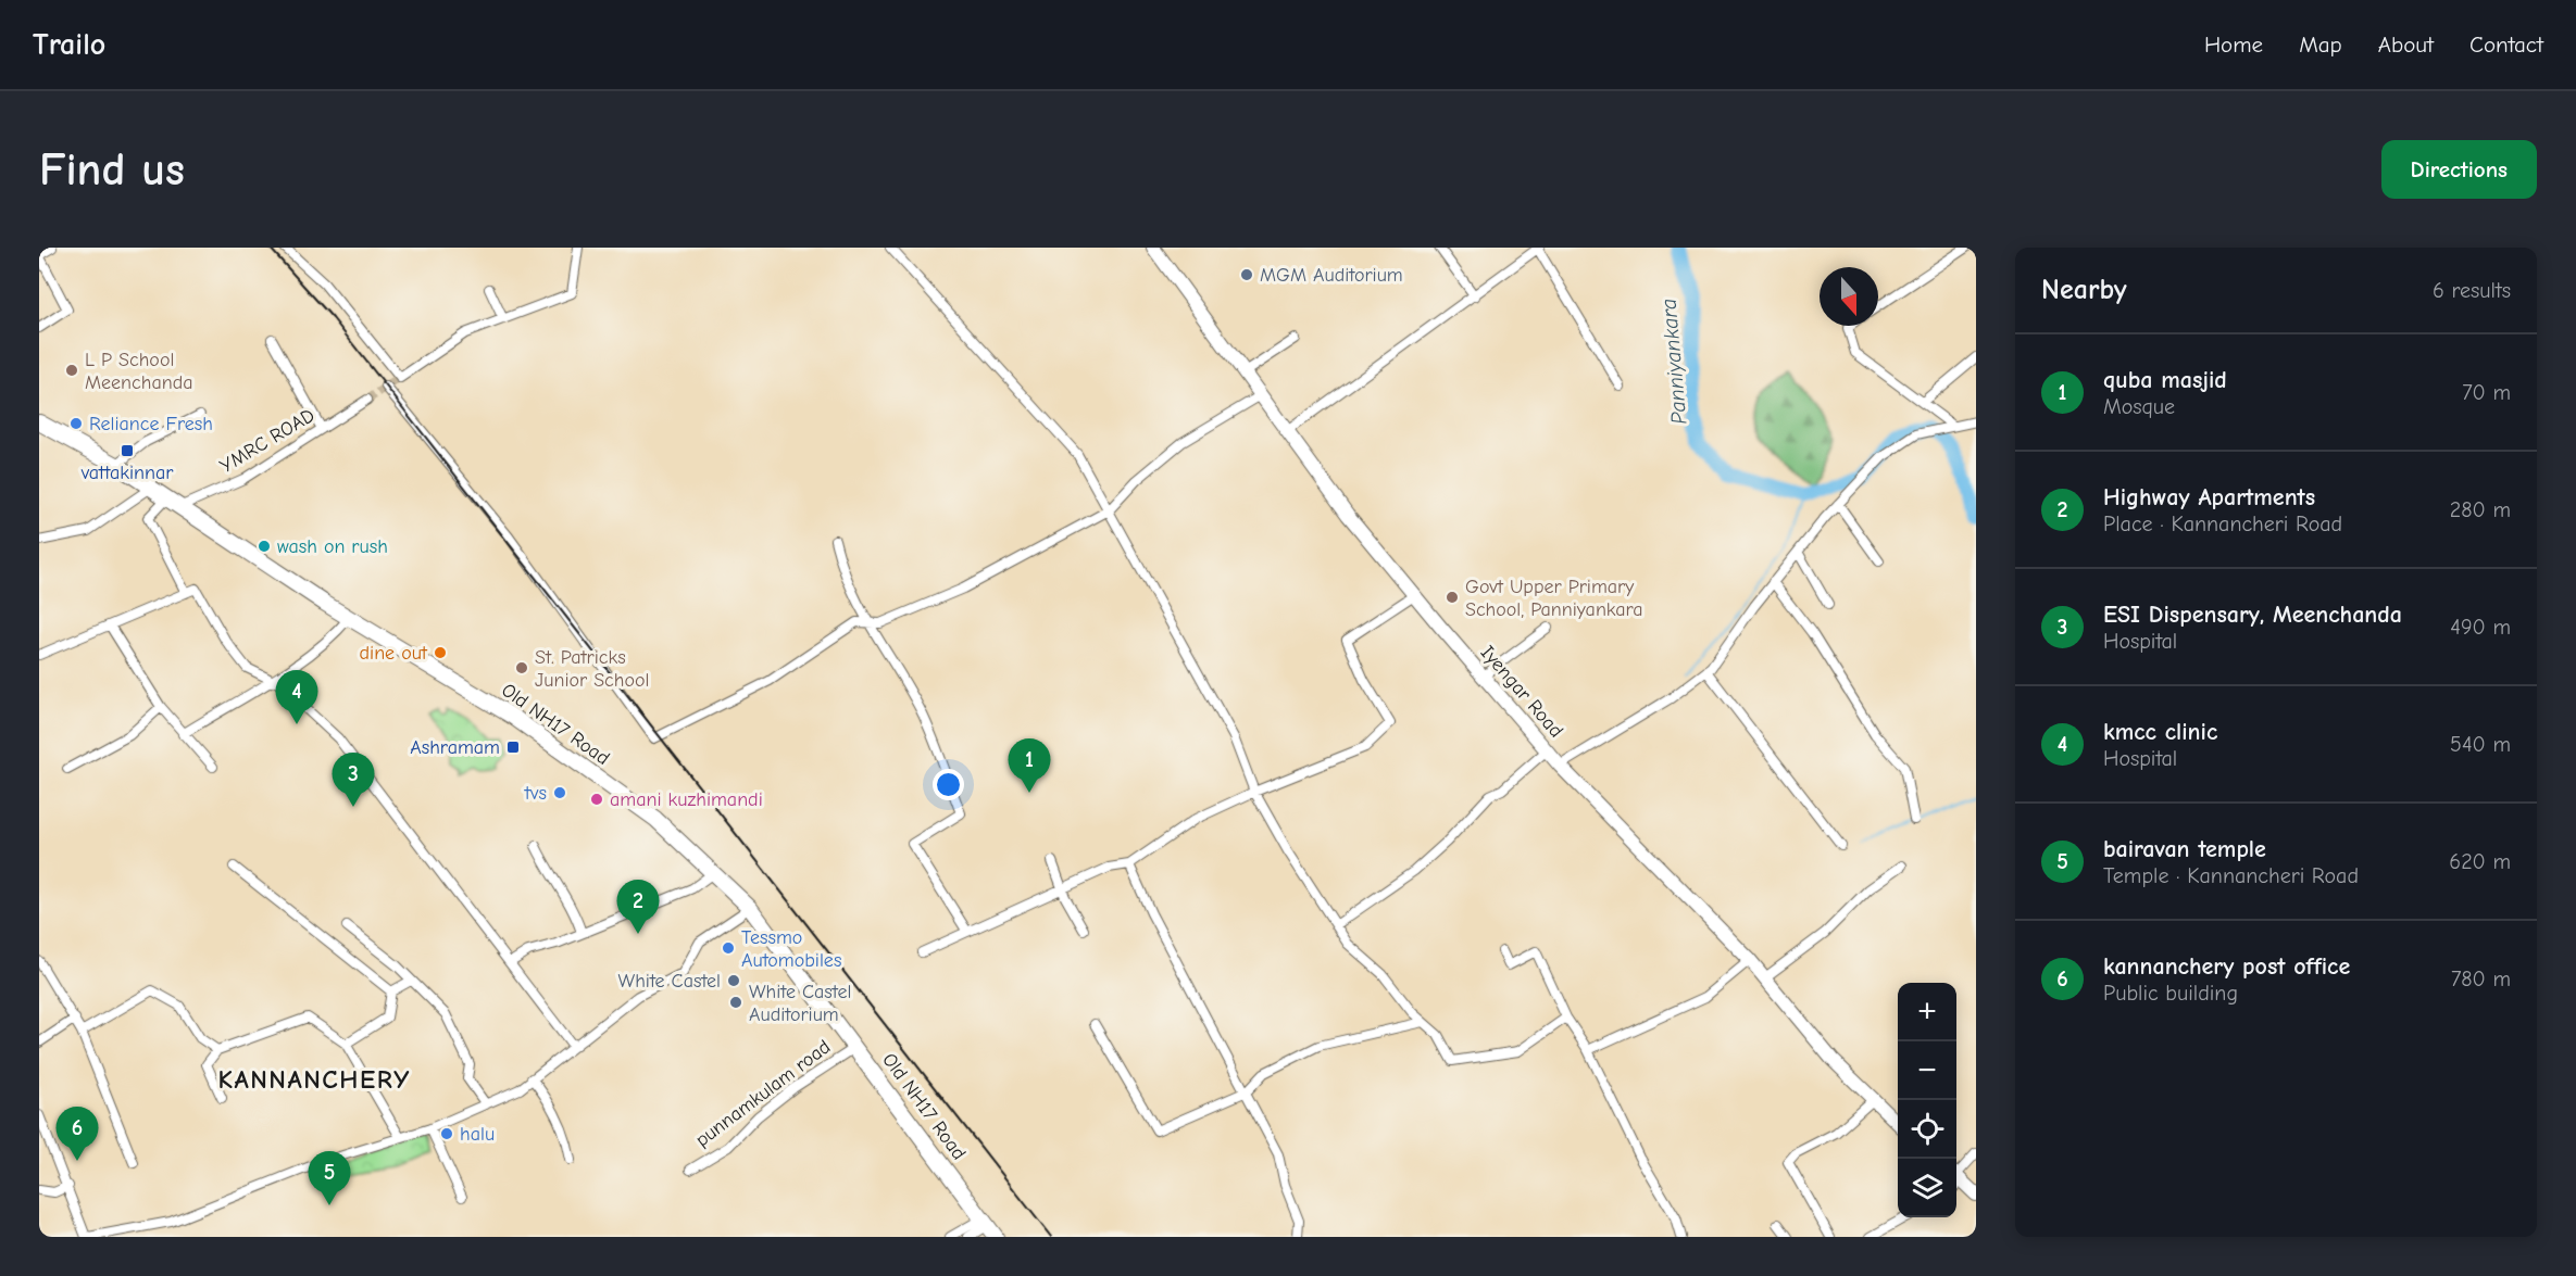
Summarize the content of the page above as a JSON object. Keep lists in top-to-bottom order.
{
  "streets": {
    "main road": ["Iyengar Road", "Old NH17 Road"],
    "street": ["YMRC ROAD", "punnamkulam road"]
  },
  "crossings": [
    ["YMRC ROAD", "Old NH17 Road"],
    ["Old NH17 Road", "punnamkulam road"]
  ],
  "districts": ["KANNANCHERY"],
  "water": ["Panniyankara"],
  "places": {
    "other": [
      "MGM Auditorium",
      "L P School Meenchanda",
      "Reliance Fresh",
      "wash on rush",
      "Govt Upper Primary School, Panniyankara",
      "dine out",
      "St. Patricks Junior School",
      "tvs",
      "amani kuzhimandi",
      "Tessmo Automobiles",
      "White Castel",
      "White Castel Auditorium",
      "halu"
    ],
    "transit": ["vattakinnar", "Ashramam"]
  },
  "north": "bottom",
  "page": {
    "header": "Trailo",
    "nav": [
      "Home",
      "Map",
      "About",
      "Contact"
    ],
    "buttons": "Directions",
    "title": "Find us",
    "heading": ["Nearby", "6 results"],
    "list": [
      {
        "mark": "1",
        "name": "quba masjid",
        "note": "Mosque",
        "value": "70 m"
      },
      {
        "mark": "2",
        "name": "Highway Apartments",
        "note": "Place · Kannancheri Road",
        "value": "280 m"
      },
      {
        "mark": "3",
        "name": "ESI Dispensary, Meenchanda",
        "note": "Hospital",
        "value": "490 m"
      },
      {
        "mark": "4",
        "name": "kmcc clinic",
        "note": "Hospital",
        "value": "540 m"
      },
      {
        "mark": "5",
        "name": "bairavan temple",
        "note": "Temple · Kannancheri Road",
        "value": "620 m"
      },
      {
        "mark": "6",
        "name": "kannanchery post office",
        "note": "Public building",
        "value": "780 m"
      }
    ],
    "pins": [
      "4",
      "1",
      "3",
      "2",
      "6",
      "5"
    ],
    "map_buttons": ["+", "−"]
  }
}
